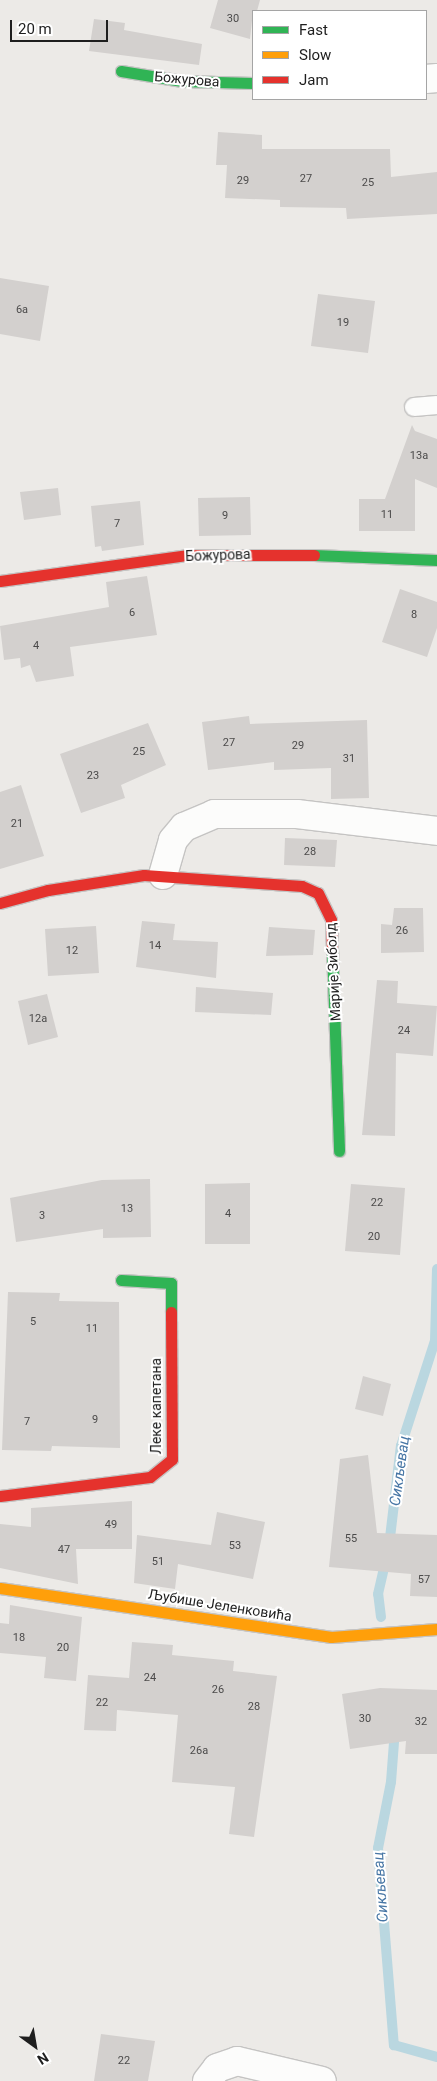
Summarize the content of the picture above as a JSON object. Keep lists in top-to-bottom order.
{
  "streets": {
    "street": [
      "Божурова",
      "Марије Зиболд",
      "Леке капетана",
      "Љубише Јеленковића"
    ]
  },
  "water": ["Сикљевац"],
  "house_numbers": [
    "30",
    "27",
    "29",
    "25",
    "6a",
    "19",
    "13a",
    "11",
    "9",
    "7",
    "6",
    "8",
    "4",
    "27",
    "29",
    "25",
    "31",
    "23",
    "21",
    "28",
    "26",
    "14",
    "12",
    "12a",
    "24",
    "22",
    "13",
    "4",
    "3",
    "20",
    "5",
    "11",
    "9",
    "7",
    "49",
    "55",
    "53",
    "47",
    "51",
    "57",
    "18",
    "20",
    "24",
    "26",
    "22",
    "28",
    "30",
    "32",
    "26a",
    "22"
  ],
  "legend": ["Fast", "Slow", "Jam"],
  "scale_bar": "20 m",
  "north": "bottom right"
}
